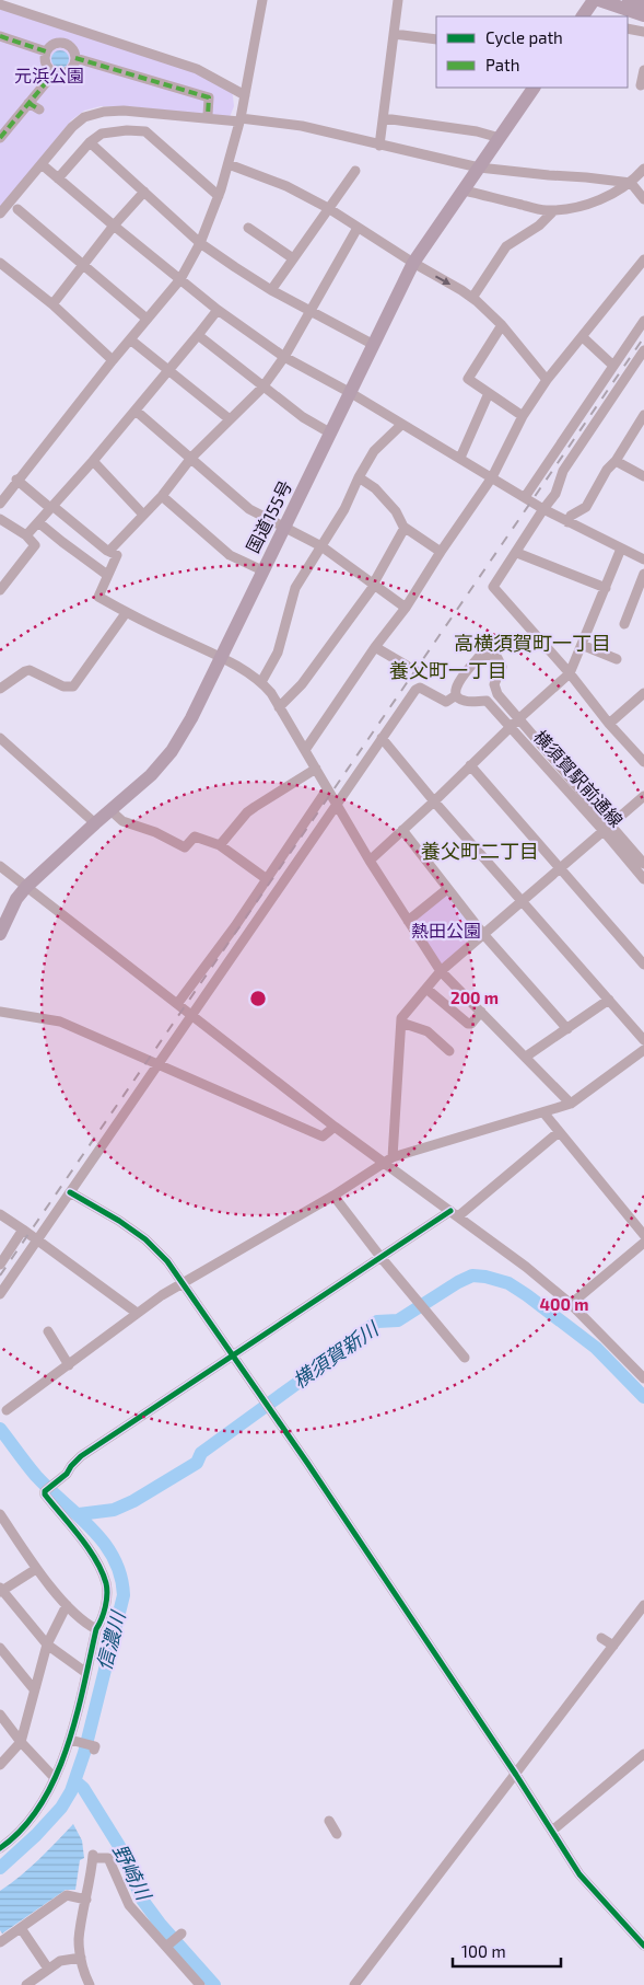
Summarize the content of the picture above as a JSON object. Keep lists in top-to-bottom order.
{
  "streets": {
    "highway": ["国道155号"],
    "street": ["横須賀駅前通線"]
  },
  "districts": ["高横須賀町一丁目", "養父町一丁目", "養父町二丁目"],
  "water": ["横須賀新川", "信濃川", "野崎川"],
  "parks": ["元浜公園", "熱田公園"],
  "legend": ["Cycle path", "Path"],
  "scale_bar": "100 m",
  "rings": ["200 m", "400 m"]
}
